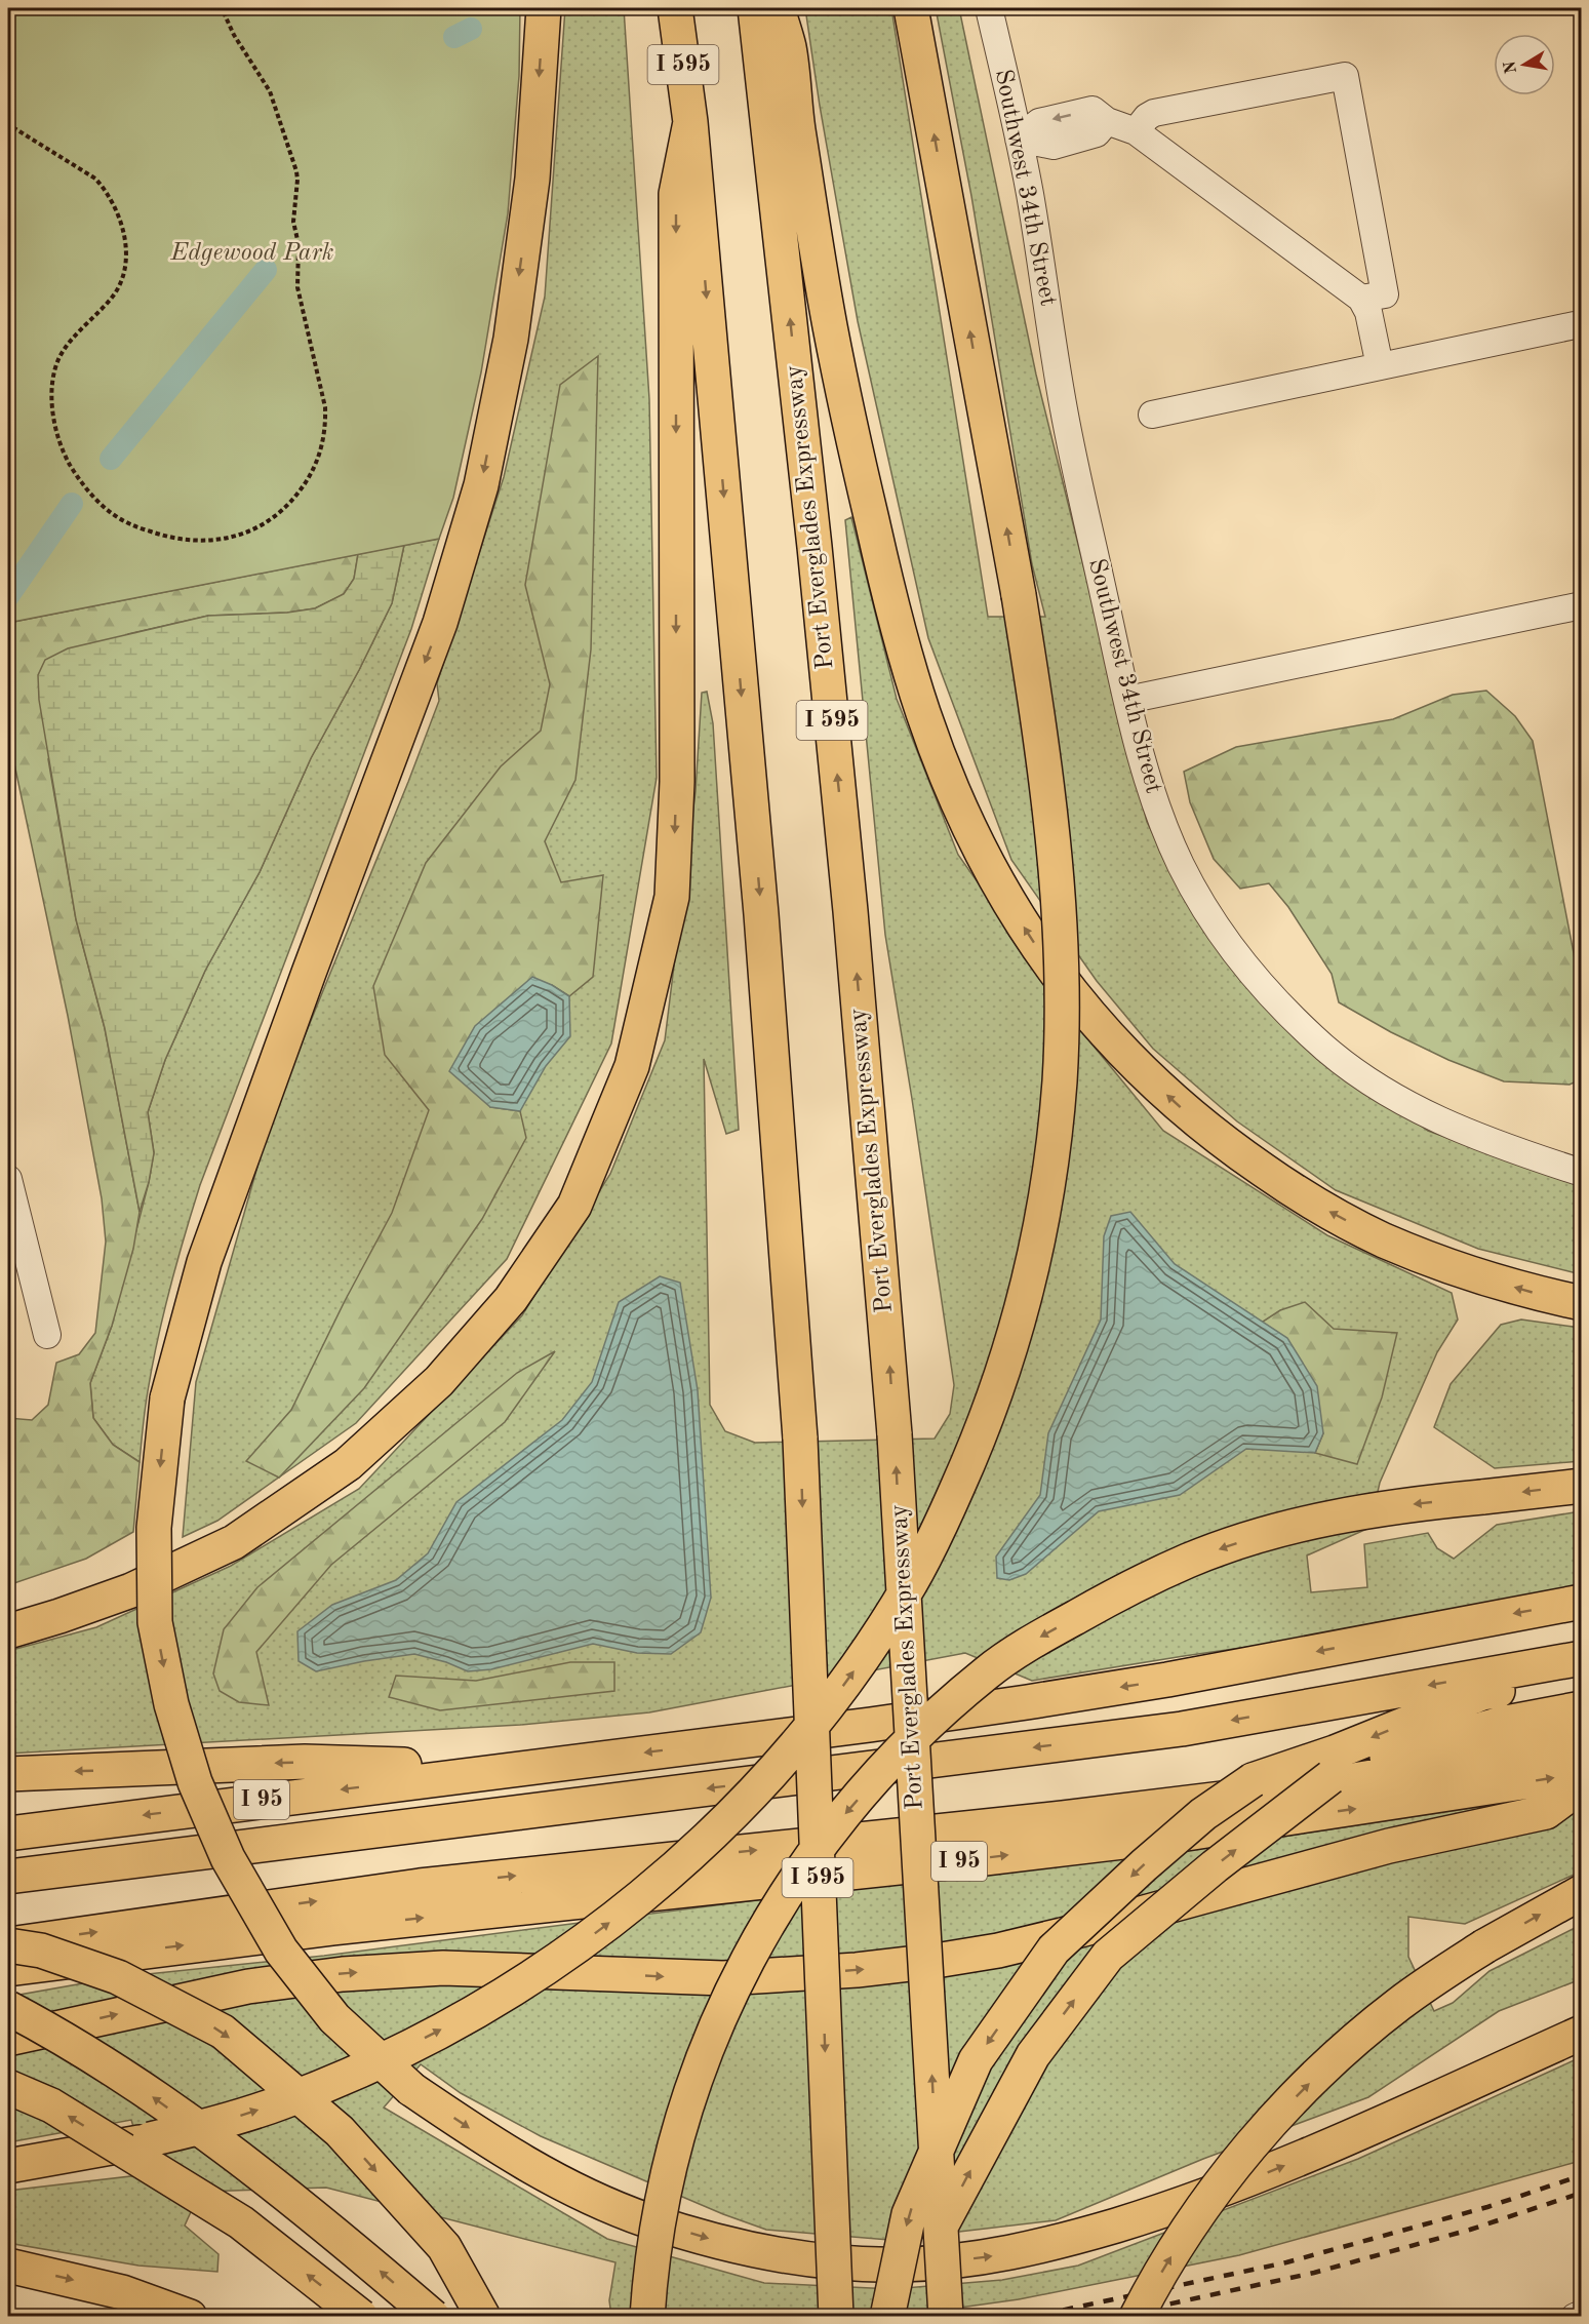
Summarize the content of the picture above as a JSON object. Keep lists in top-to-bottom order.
{
  "streets": {
    "highway": ["I 595", "Port Everglades Expressway", "I 95"],
    "street": ["Southwest 34th Street"]
  },
  "parks": ["Edgewood Park"],
  "north": "left"
}
